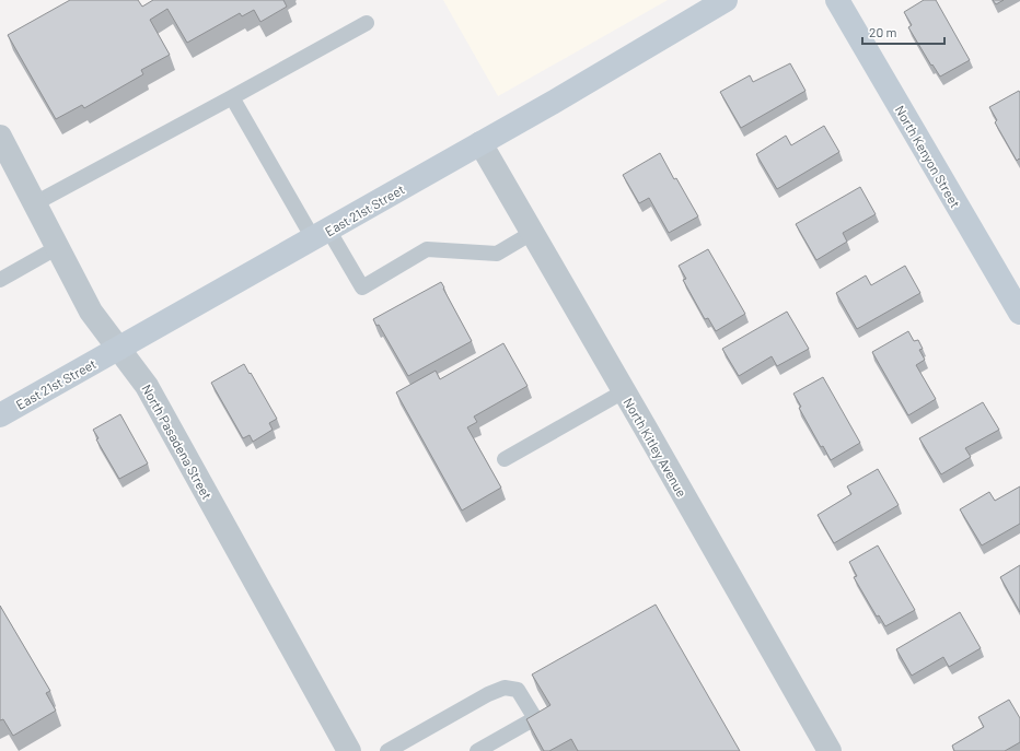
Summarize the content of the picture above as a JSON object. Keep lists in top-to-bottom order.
{
  "streets": {
    "main road": ["North Kenyon Street", "East 21st Street"],
    "street": ["North Pasadena Street", "North Kitley Avenue"]
  },
  "crossings": [
    ["East 21st Street", "North Pasadena Street"],
    ["East 21st Street", "North Kitley Avenue"]
  ],
  "scale_bar": "20 m"
}
